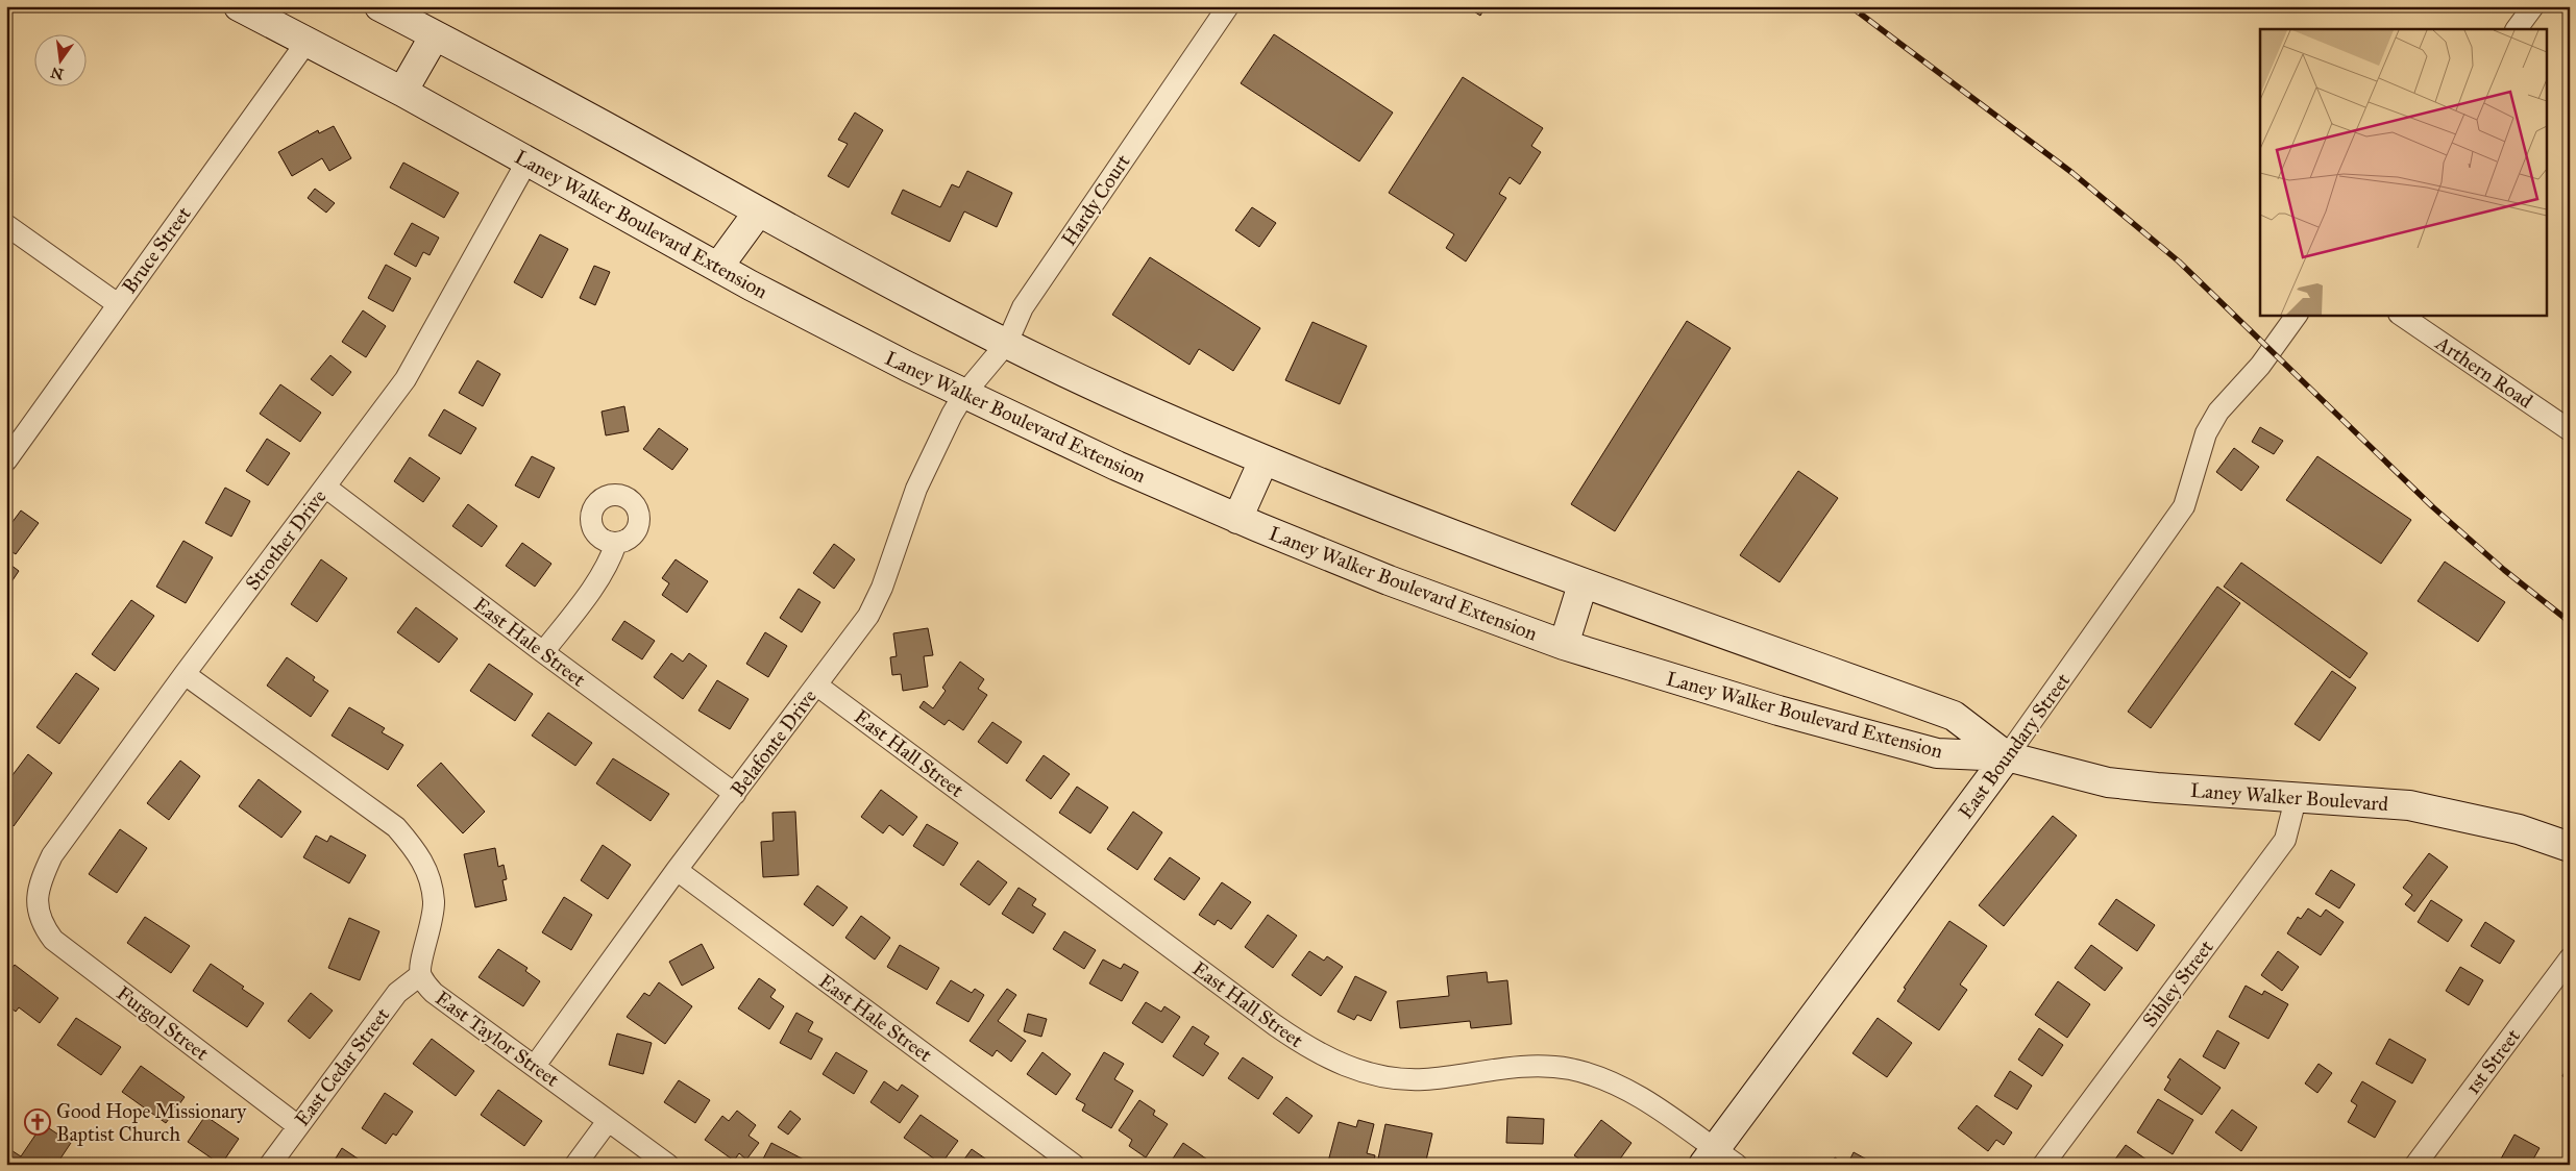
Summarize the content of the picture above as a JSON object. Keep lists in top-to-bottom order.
{
  "streets": {
    "main road": ["Laney Walker Boulevard Extension", "East Boundary Street", "Laney Walker Boulevard"],
    "street": [
      "Hardy Court",
      "Bruce Street",
      "Arthern Road",
      "Strother Drive",
      "East Hale Street",
      "Belafonte Drive",
      "East Hall Street",
      "Sibley Street",
      "Furgol Street",
      "East Taylor Street",
      "1st Street",
      "East Cedar Street"
    ]
  },
  "crossings": [
    ["Hardy Court", "Laney Walker Boulevard Extension"],
    ["Hardy Court", "Belafonte Drive"],
    ["Laney Walker Boulevard Extension", "Bruce Street"],
    ["Laney Walker Boulevard Extension", "Strother Drive"],
    ["Laney Walker Boulevard Extension", "Belafonte Drive"],
    ["Laney Walker Boulevard Extension", "East Boundary Street"],
    ["Laney Walker Boulevard Extension", "Laney Walker Boulevard"],
    ["Strother Drive", "East Hale Street"],
    ["Strother Drive", "Furgol Street"],
    ["Strother Drive", "East Taylor Street"],
    ["East Hale Street", "Belafonte Drive"],
    ["Belafonte Drive", "East Hall Street"],
    ["Belafonte Drive", "East Taylor Street"],
    ["East Boundary Street", "East Hall Street"],
    ["East Boundary Street", "Laney Walker Boulevard"],
    ["Laney Walker Boulevard", "Sibley Street"],
    ["Furgol Street", "East Cedar Street"],
    ["East Taylor Street", "East Cedar Street"]
  ],
  "places": {
    "church": ["Good Hope Missionary Baptist Church"]
  },
  "north": "bottom"
}
